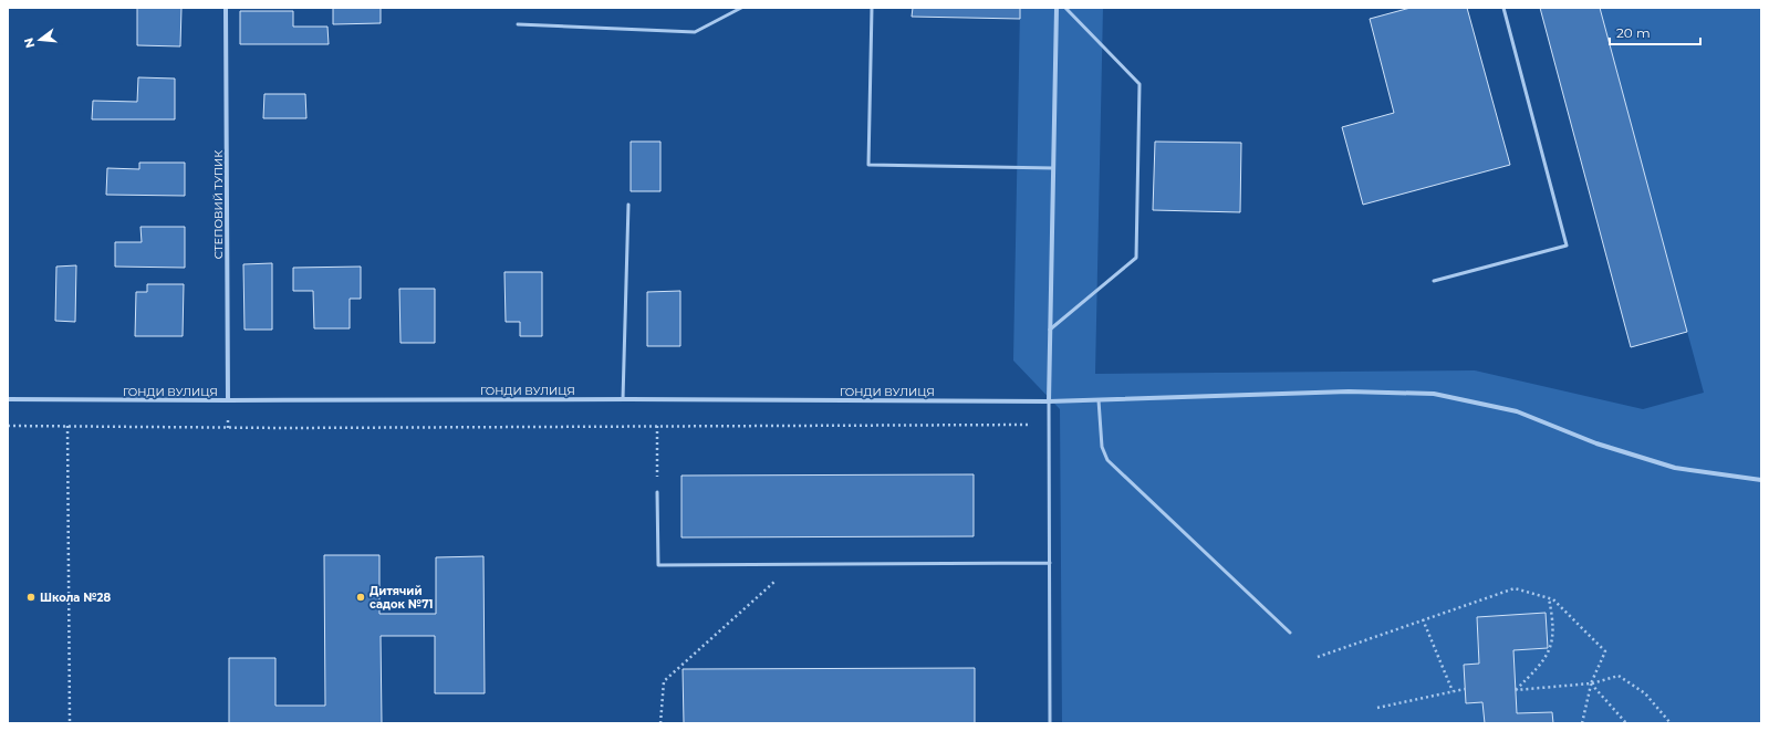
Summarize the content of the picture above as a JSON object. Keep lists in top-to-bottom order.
{
  "streets": {
    "street": ["СТЕПОВИЙ ТУПИК", "ГОНДИ ВУЛИЦЯ"]
  },
  "crossings": [
    ["СТЕПОВИЙ ТУПИК", "ГОНДИ ВУЛИЦЯ"]
  ],
  "places": ["Школа №28", "Дитячий садок №71"],
  "scale_bar": "20 m",
  "north": "left"
}
